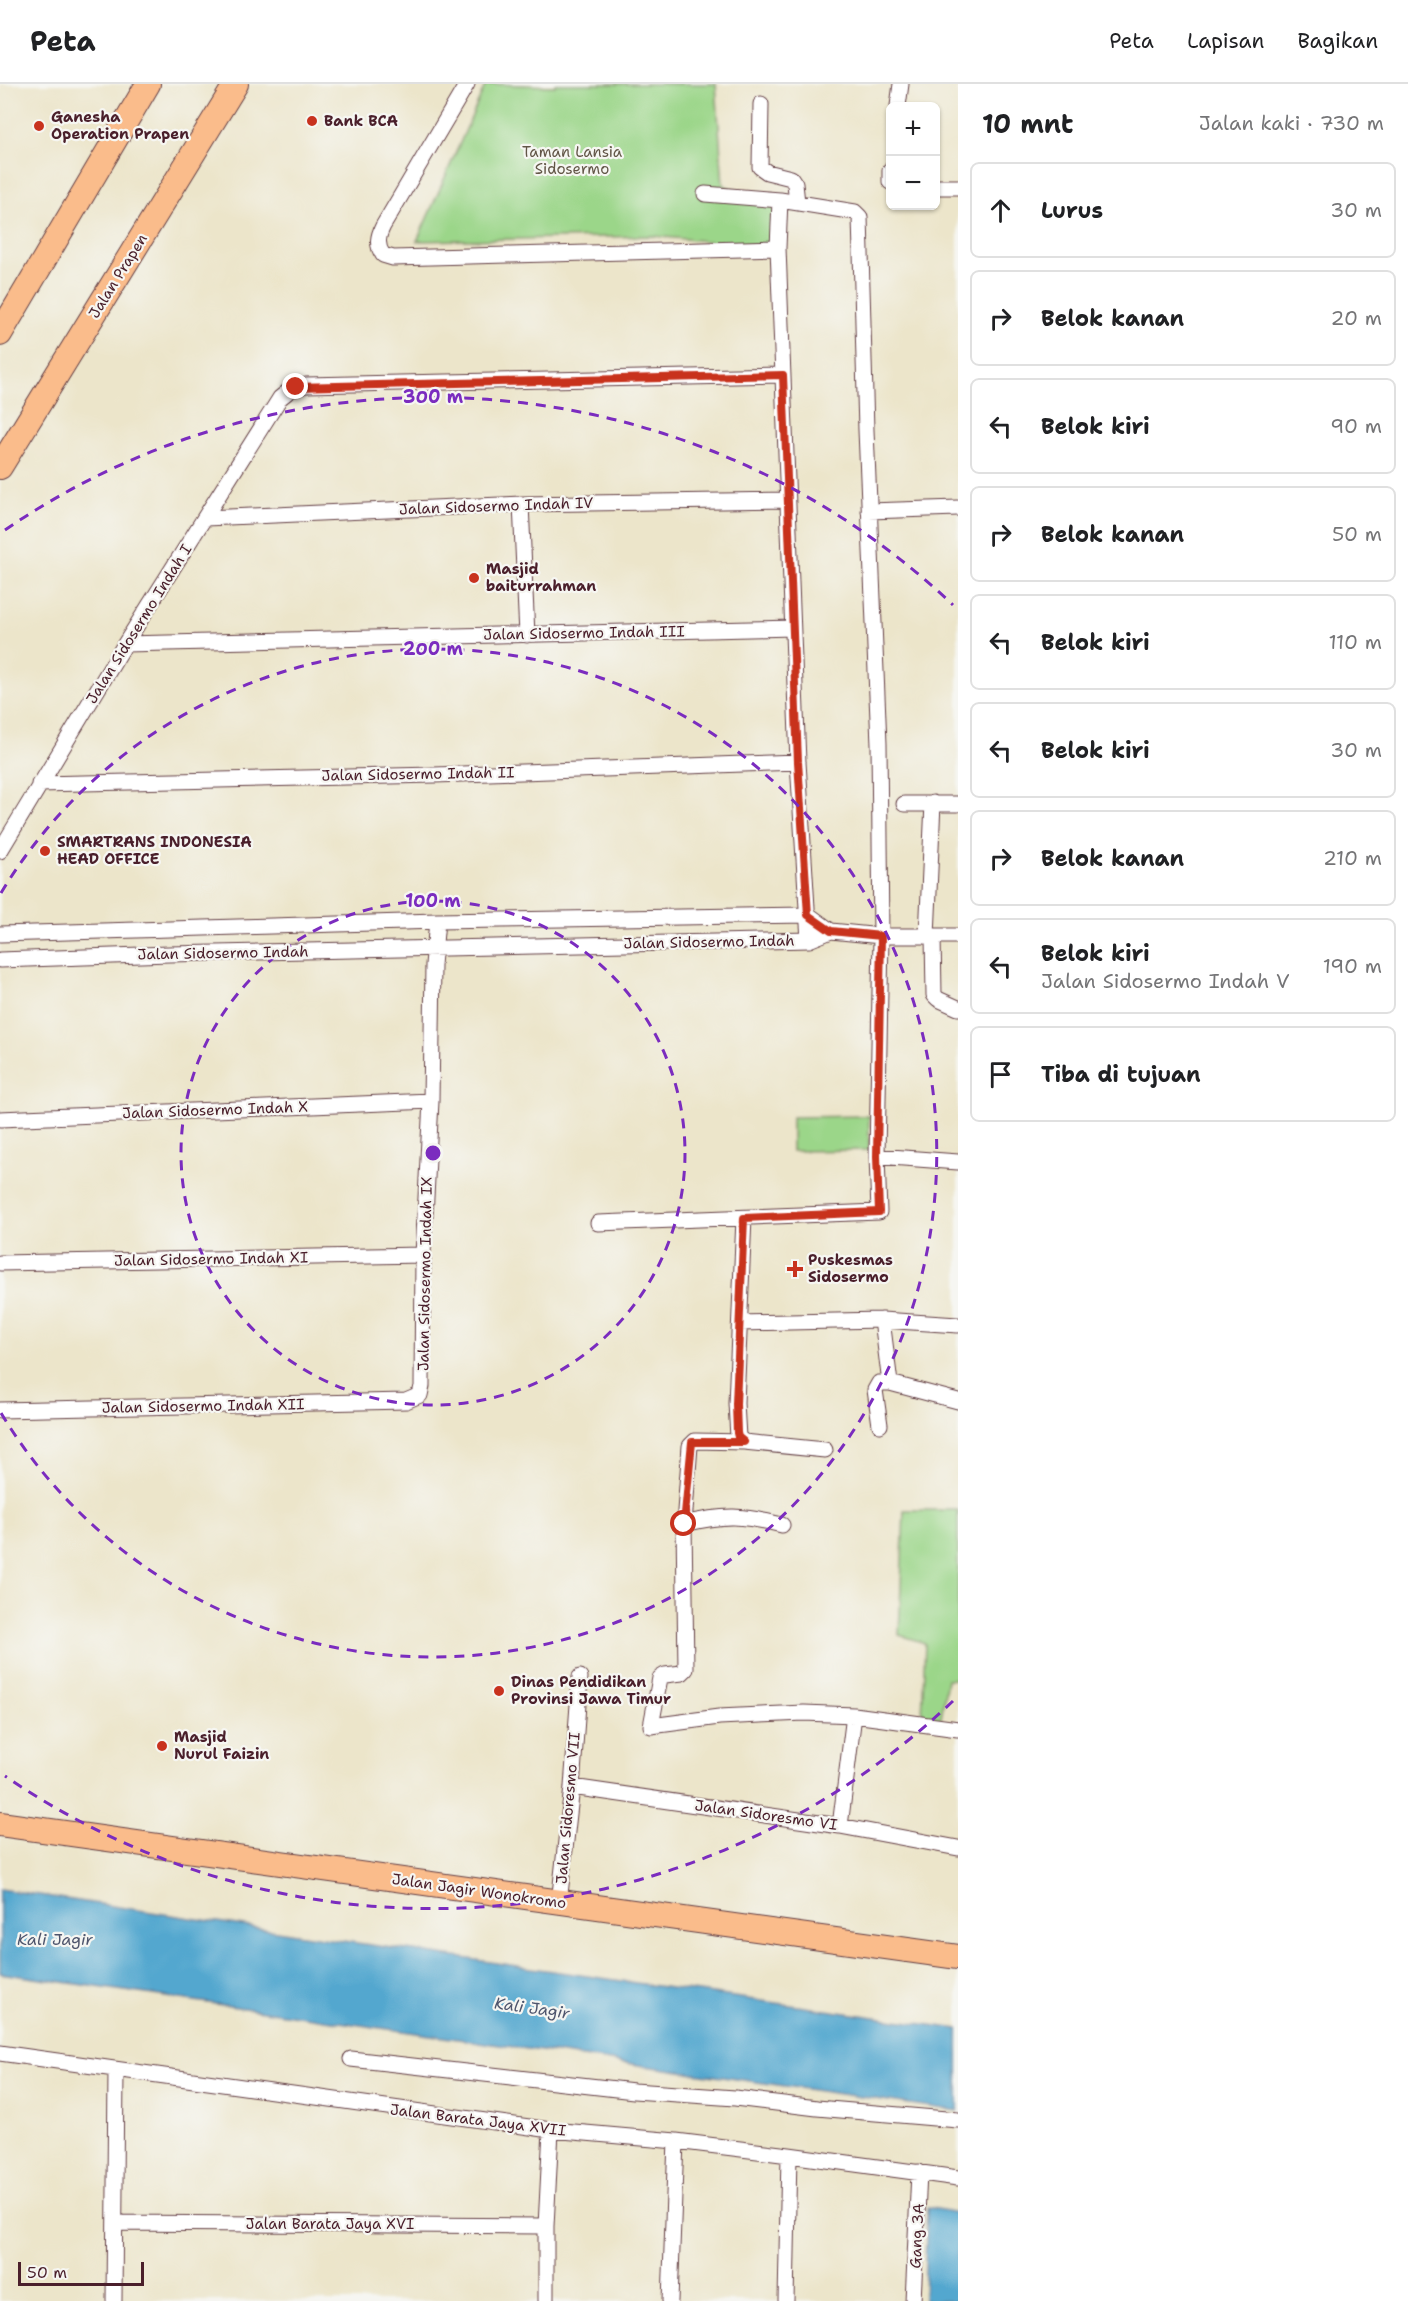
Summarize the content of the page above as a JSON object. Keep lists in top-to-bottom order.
{
  "streets": {
    "main road": ["Jalan Prapen", "Jalan Jagir Wonokromo"],
    "street": [
      "Jalan Sidosermo Indah IV",
      "Jalan Sidosermo Indah I",
      "Jalan Sidosermo Indah III",
      "Jalan Sidosermo Indah II",
      "Jalan Sidosermo Indah",
      "Jalan Sidosermo Indah X",
      "Jalan Sidosermo Indah XI",
      "Jalan Sidosermo Indah IX",
      "Jalan Sidosermo Indah XII",
      "Jalan Sidoresmo VII",
      "Jalan Sidoresmo VI",
      "Jalan Barata Jaya XVII",
      "Jalan Barata Jaya XVI",
      "Gang 3A"
    ]
  },
  "crossings": [
    ["Jalan Sidosermo Indah IV", "Jalan Sidosermo Indah I"],
    ["Jalan Sidosermo Indah I", "Jalan Sidosermo Indah III"],
    ["Jalan Sidosermo Indah I", "Jalan Sidosermo Indah II"],
    ["Jalan Sidosermo Indah", "Jalan Sidosermo Indah IX"],
    ["Jalan Sidosermo Indah X", "Jalan Sidosermo Indah IX"],
    ["Jalan Sidosermo Indah XI", "Jalan Sidosermo Indah IX"],
    ["Jalan Sidosermo Indah IX", "Jalan Sidosermo Indah XII"],
    ["Jalan Sidoresmo VII", "Jalan Sidoresmo VI"],
    ["Jalan Sidoresmo VII", "Jalan Jagir Wonokromo"],
    ["Jalan Barata Jaya XVII", "Gang 3A"]
  ],
  "water": ["Kali Jagir"],
  "parks": ["Taman Lansia Sidosermo"],
  "places": {
    "other": [
      "Bank BCA",
      "Ganesha Operation Prapen",
      "Masjid baiturrahman",
      "SMARTRANS INDONESIA HEAD OFFICE",
      "Dinas Pendidikan Provinsi Jawa Timur",
      "Masjid Nurul Faizin"
    ],
    "health": ["Puskesmas Sidosermo"]
  },
  "scale_bar": "50 m",
  "page": {
    "header": "Peta",
    "nav": ["Peta", "Lapisan", "Bagikan"],
    "heading": ["10 mnt", "Jalan kaki · 730 m"],
    "map_buttons": ["+", "−"],
    "list": [
      ["Lurus", "30 m"],
      ["Belok kanan", "20 m"],
      ["Belok kiri", "90 m"],
      ["Belok kanan", "50 m"],
      ["Belok kiri", "110 m"],
      ["Belok kiri", "30 m"],
      ["Belok kanan", "210 m"],
      ["Belok kiri", "Jalan Sidosermo Indah V", "190 m"],
      "Tiba di tujuan"
    ],
    "scale": "50 m"
  },
  "rings": ["300 m", "200 m", "100 m"]
}
